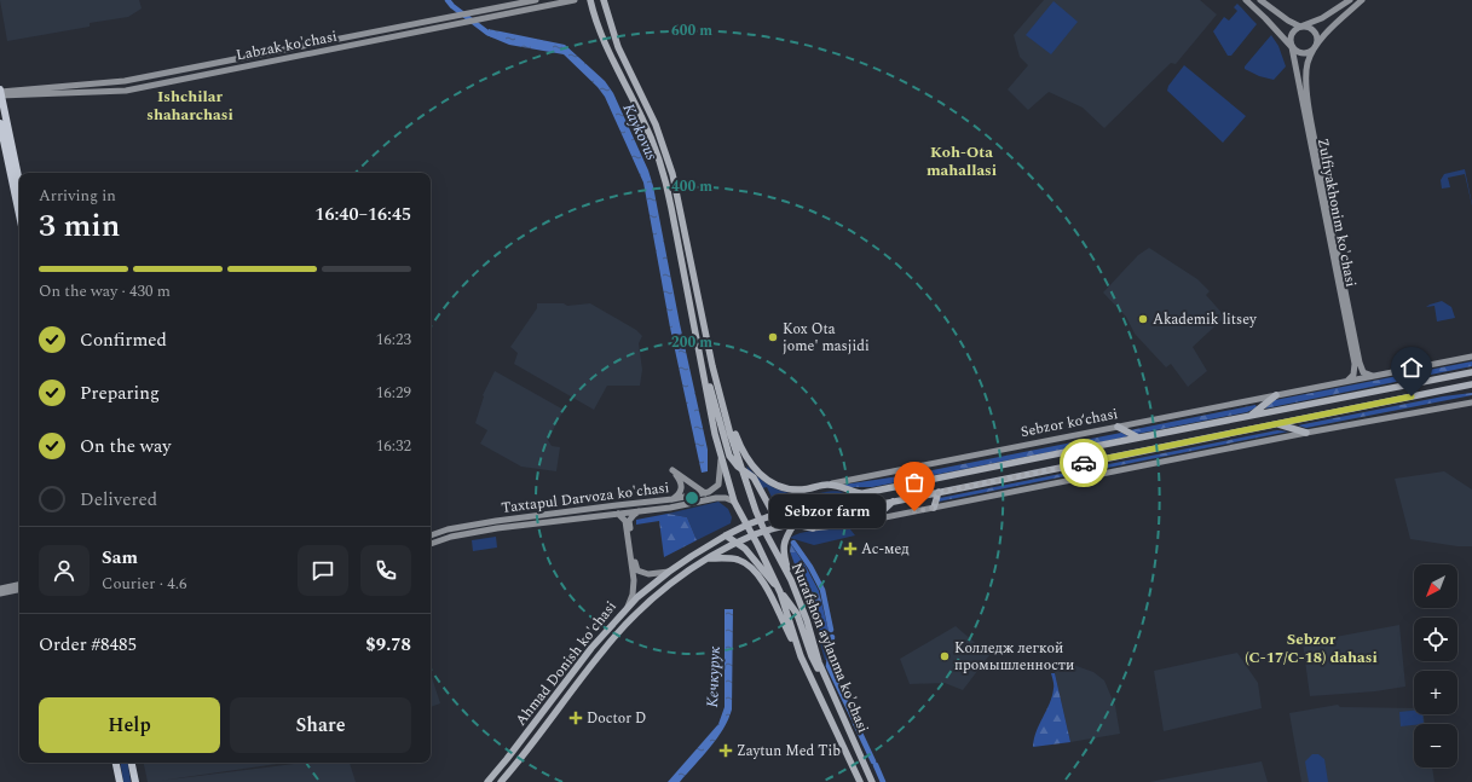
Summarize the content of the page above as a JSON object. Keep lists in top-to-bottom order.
{
  "streets": {
    "main road": [
      "Labzak ko'chasi",
      "Zulfiyakhonim ko'chasi",
      "Sebzor ko‘chasi",
      "Taxtapul Darvoza ko'chasi",
      "Nurafshon aylanma ko'chasi",
      "Ahmad Donish ko'chasi"
    ]
  },
  "crossings": [
    ["Zulfiyakhonim ko'chasi", "Sebzor ko‘chasi"],
    ["Sebzor ko‘chasi", "Nurafshon aylanma ko'chasi"],
    ["Sebzor ko‘chasi", "Ahmad Donish ko'chasi"],
    ["Taxtapul Darvoza ko'chasi", "Nurafshon aylanma ko'chasi"],
    ["Nurafshon aylanma ko'chasi", "Ahmad Donish ko'chasi"]
  ],
  "districts": ["Ishchilar shaharchasi", "Koh-Ota mahallasi", "Sebzor (C-17/C-18) dahasi"],
  "water": ["Kaykovus", "Кечкурук"],
  "places": {
    "other": [
      "Akademik litsey",
      "Kox Ota jome' masjidi",
      "Sebzor farm",
      "Колледж легкой промышленности"
    ],
    "health": ["Ас-мед", "Doctor D", "Zaytun Med Tib"]
  },
  "north": "bottom left",
  "page": {
    "heading": ["3 min", "Arriving in", "16:40–16:45"],
    "panel": [
      "Sam",
      "Courier · 4.6",
      "Order #8485",
      "$9.78"
    ],
    "bar": "On the way · 430 m",
    "list": [
      ["Confirmed", "16:23"],
      ["Preparing", "16:29"],
      ["On the way", "16:32"],
      "Delivered"
    ],
    "bubble": "Sebzor farm",
    "map_buttons": ["+", "−"],
    "buttons": ["Help", "Share"]
  },
  "rings": ["600 m", "400 m", "200 m"]
}
